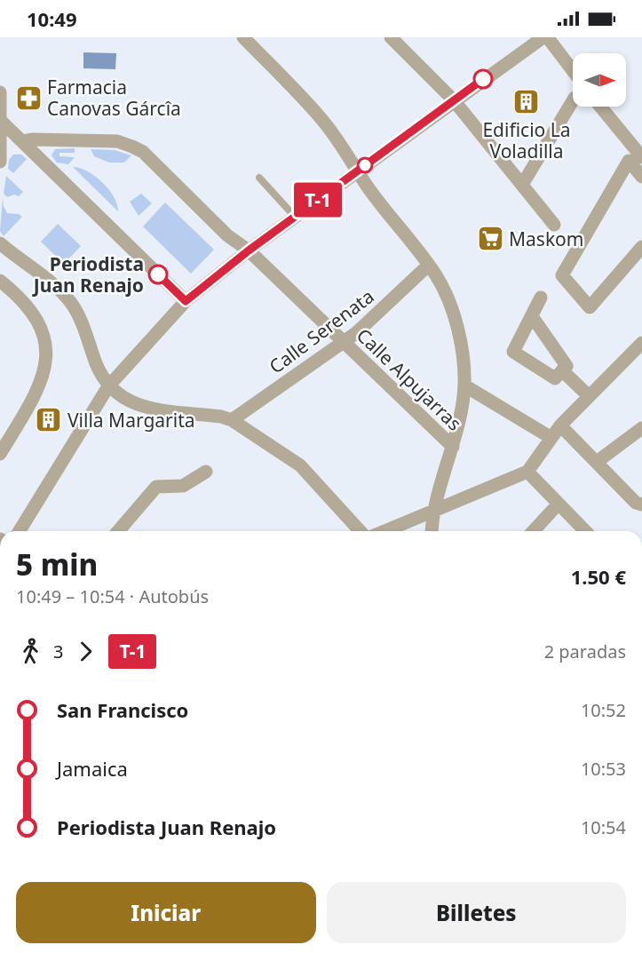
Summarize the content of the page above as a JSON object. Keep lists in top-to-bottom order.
{
  "streets": {
    "street": ["Calle Serenata", "Calle Alpujarras"]
  },
  "crossings": [
    ["Calle Serenata", "Calle Alpujarras"]
  ],
  "places": {
    "pharmacy": ["Farmacia Canovas Gárcîa"],
    "building": ["Edificio La Voladilla", "Villa Margarita"],
    "supermarket": ["Maskom"],
    "other": ["Periodista Juan Renajo"]
  },
  "lines": ["bus line T-1"],
  "north": "right",
  "page": {
    "status": "10:49",
    "on_map": "T-1",
    "heading": ["5 min", "10:49 – 10:54 · Autobús", "1.50 €"],
    "legs": ["3", "T-1", "2 paradas"],
    "list": [
      {
        "name": "San Francisco",
        "value": "10:52"
      },
      {
        "name": "Jamaica",
        "value": "10:53"
      },
      {
        "name": "Periodista Juan Renajo",
        "value": "10:54"
      }
    ],
    "buttons": ["Iniciar", "Billetes"]
  }
}
